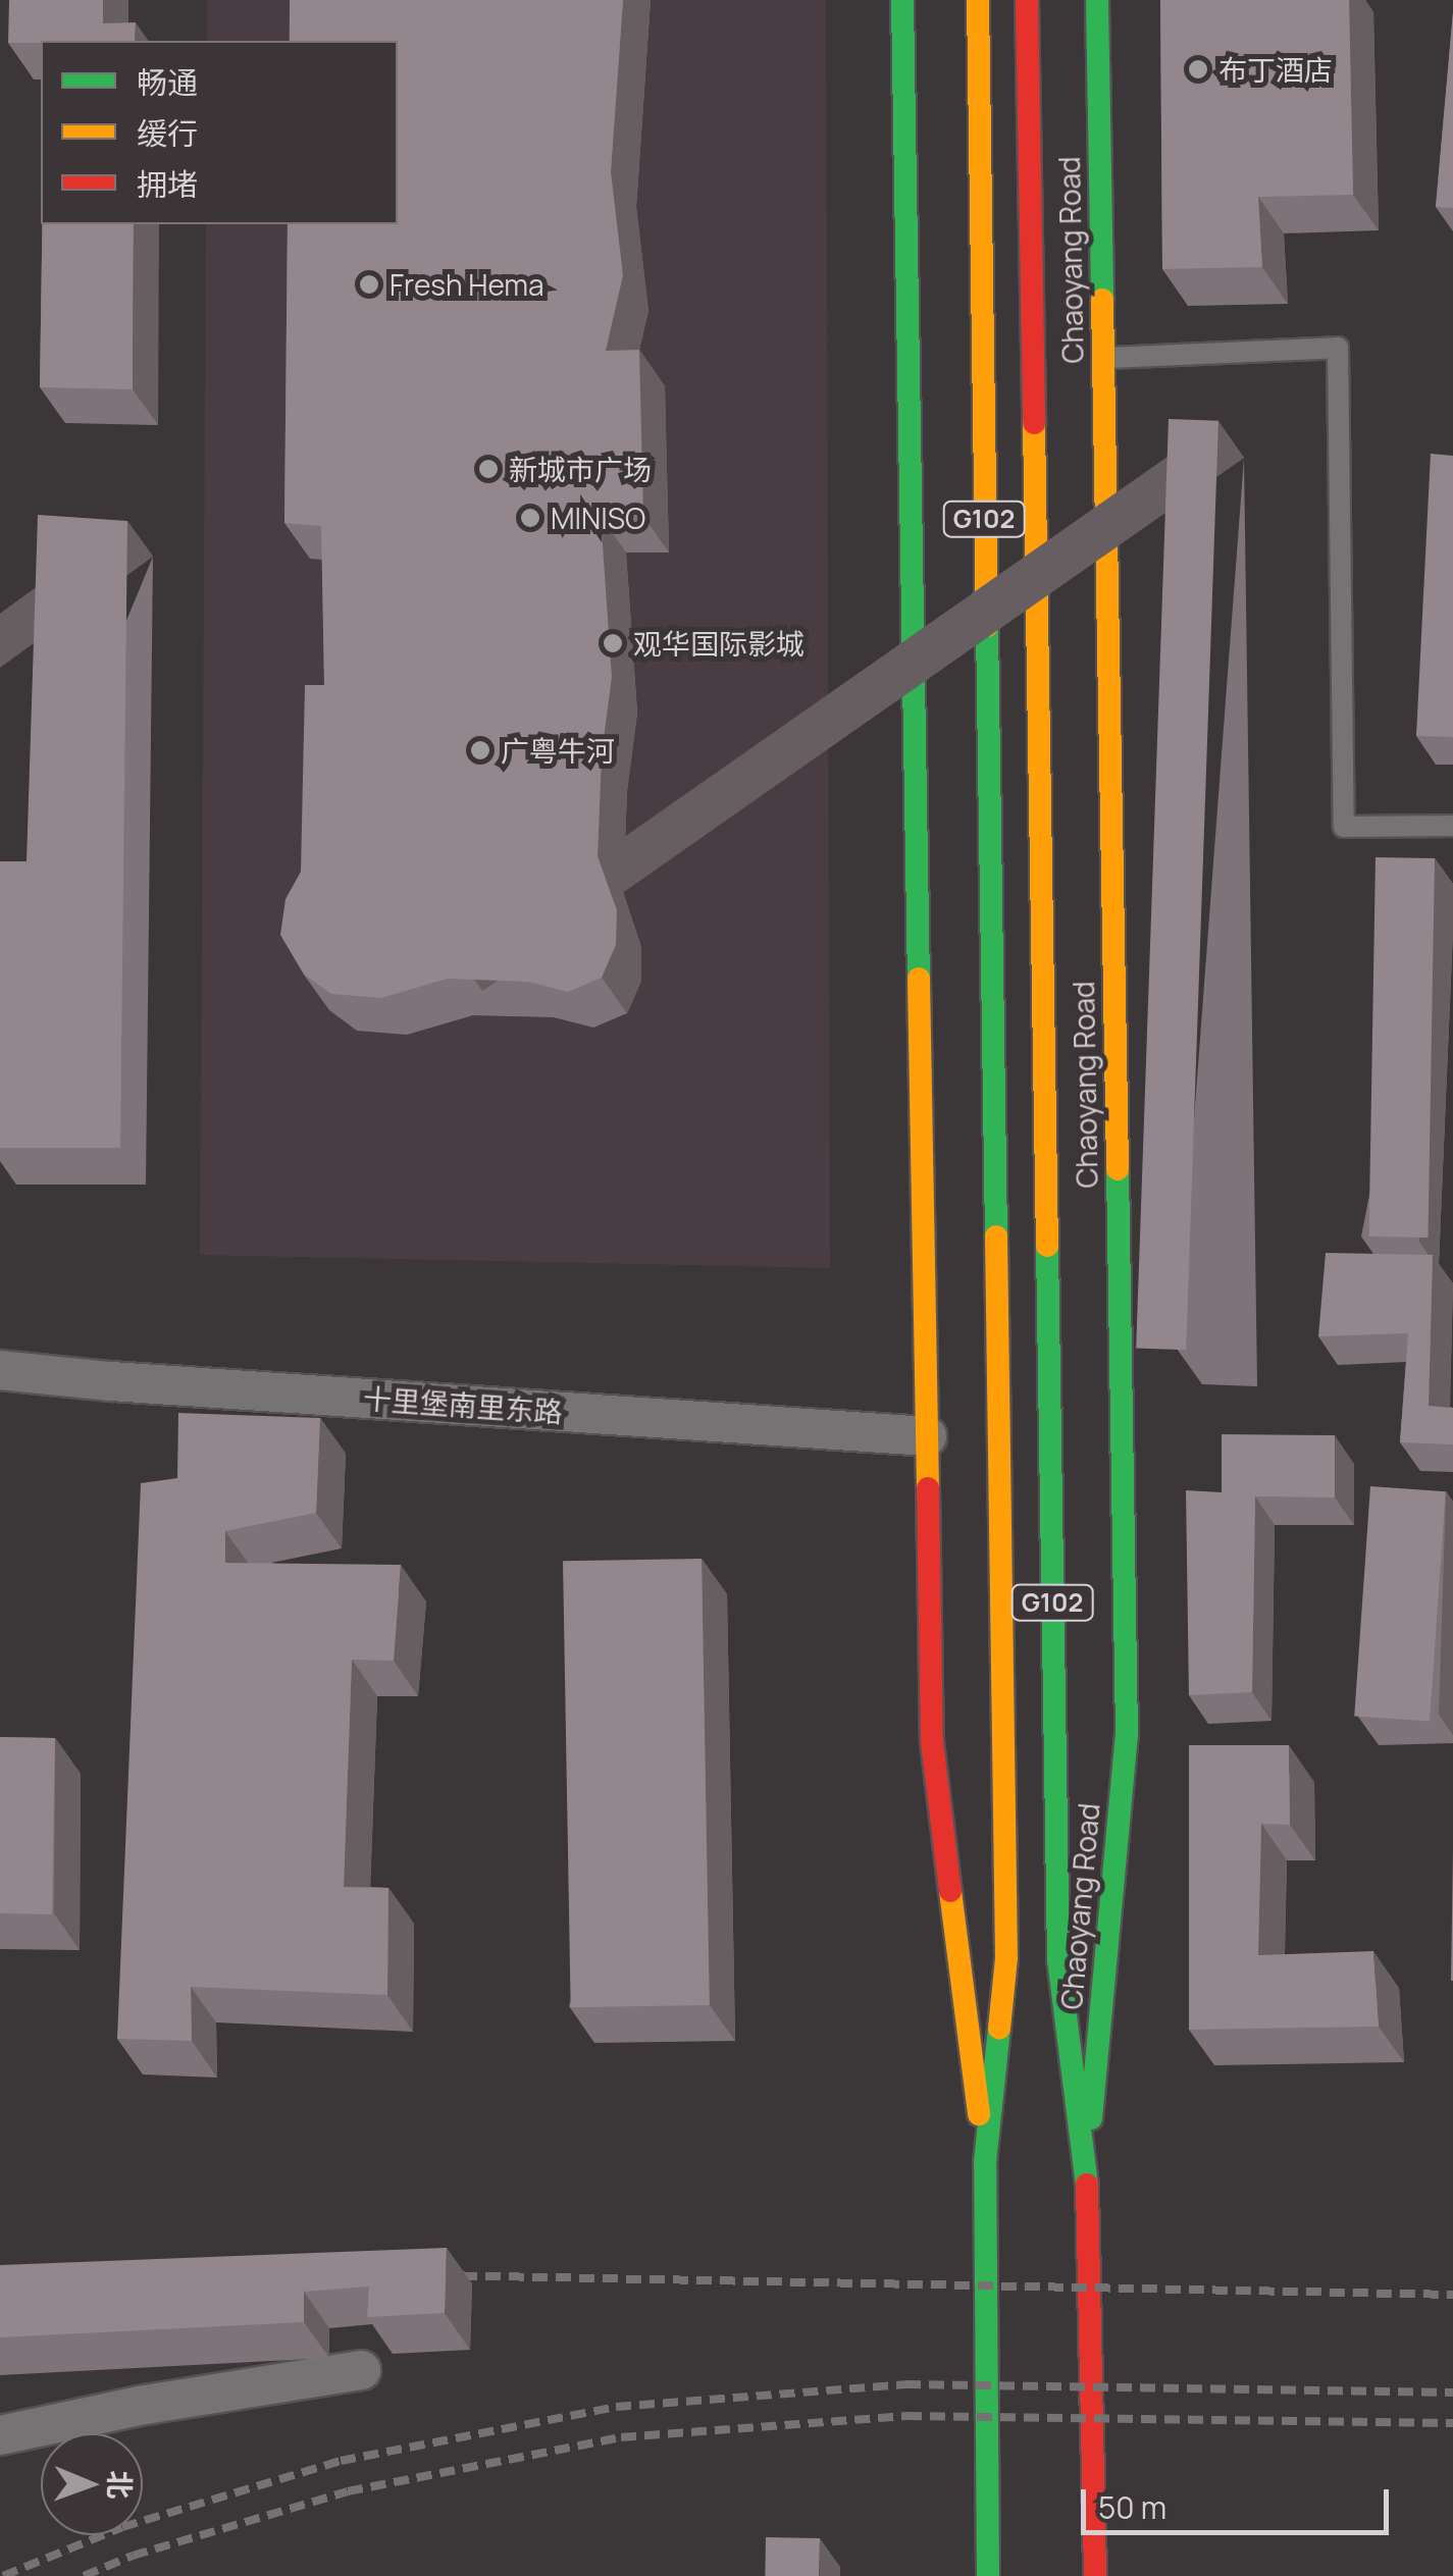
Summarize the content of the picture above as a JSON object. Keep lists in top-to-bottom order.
{
  "streets": {
    "main road": ["Chaoyang Road", "G102"],
    "street": ["十里堡南里东路"]
  },
  "places": [
    "布丁酒店",
    "Fresh Hema",
    "新城市广场",
    "MINISO",
    "观华国际影城",
    "广粤牛河"
  ],
  "legend": ["畅通", "缓行", "拥堵"],
  "scale_bar": "50 m",
  "north": "right"
}
